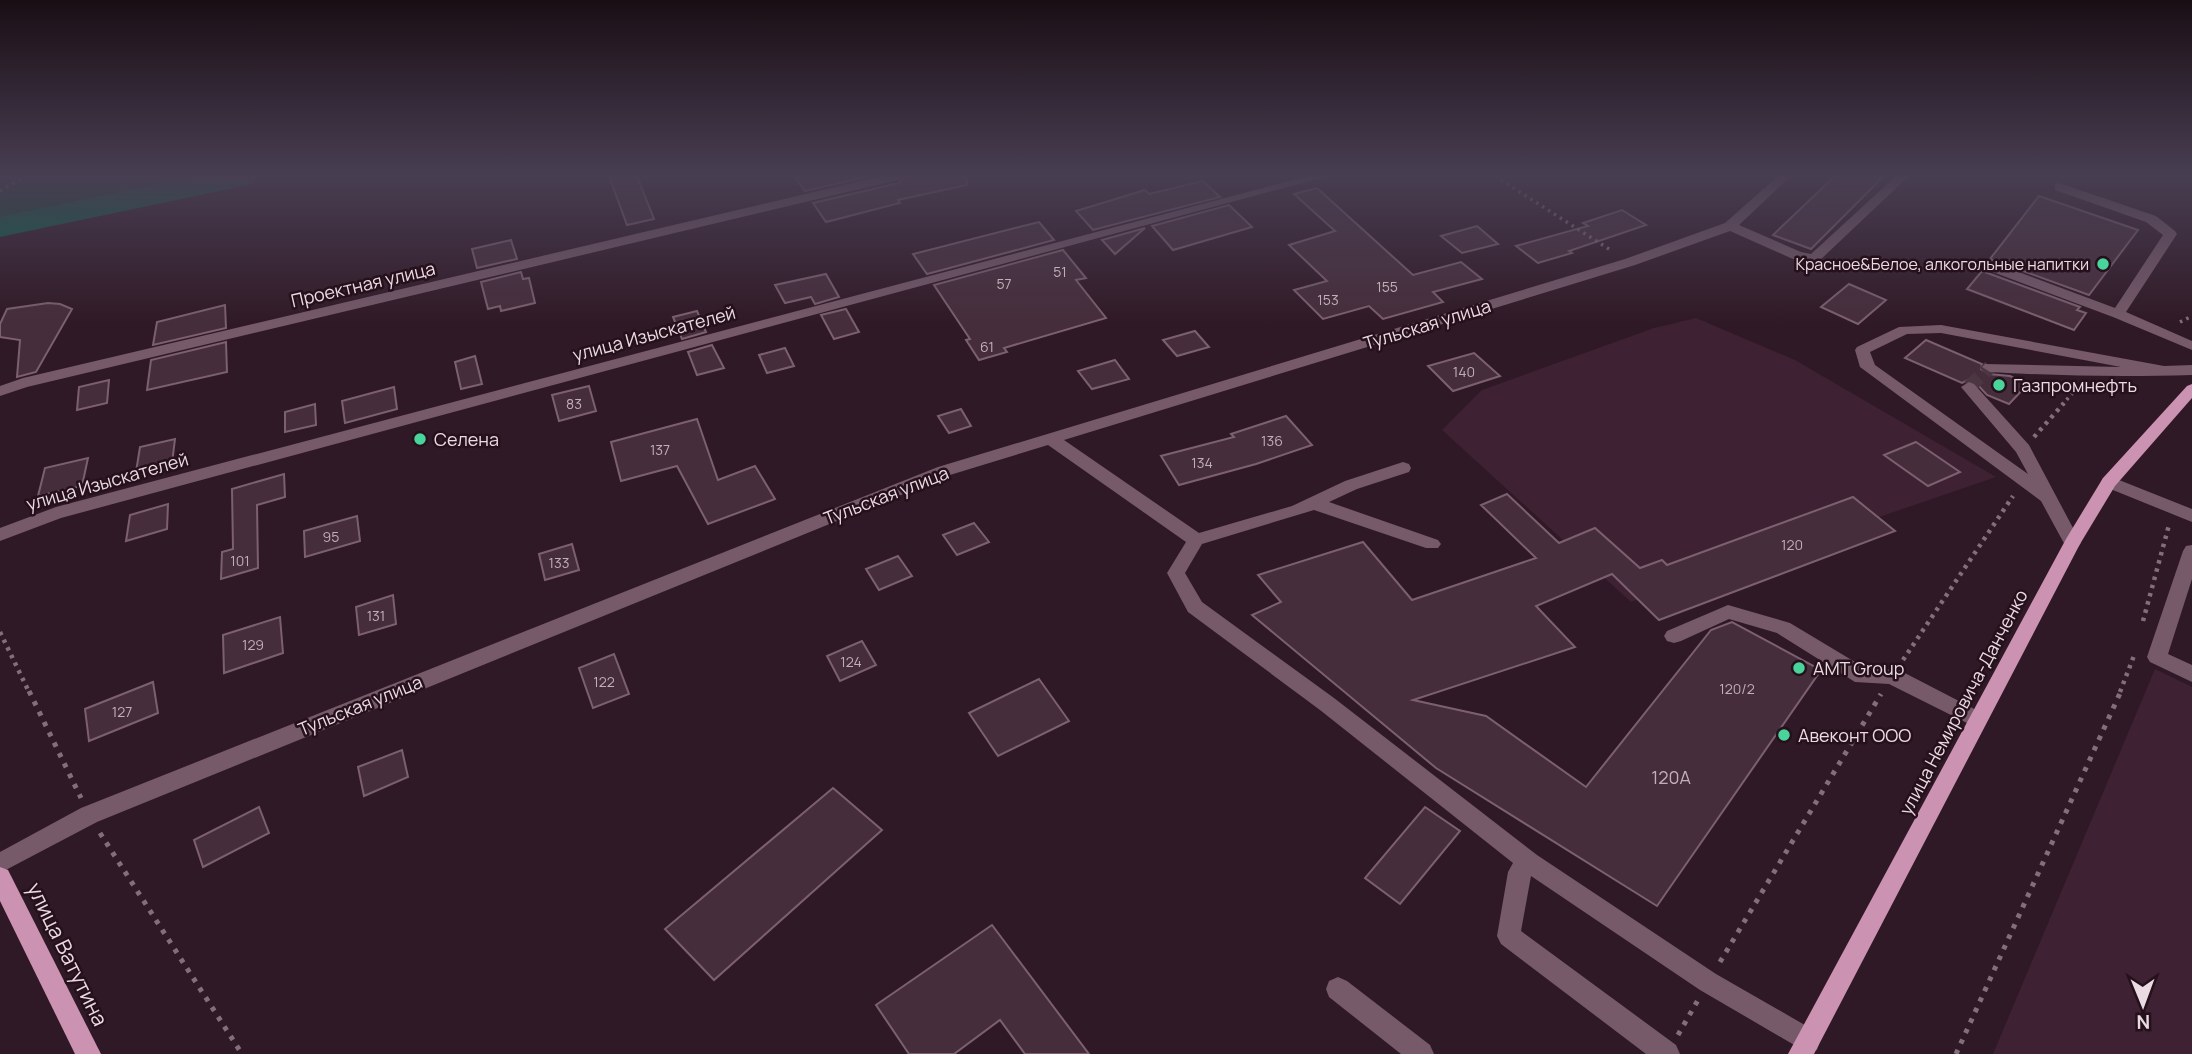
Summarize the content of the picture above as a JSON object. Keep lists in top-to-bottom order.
{
  "streets": {
    "main road": ["улица Немировича-Данченко", "улица Ватутина"],
    "street": ["Проектная улица", "Тульская улица", "улица Изыскателей"]
  },
  "places": [
    "Красное&Белое, алкогольные напитки",
    "Газпромнефть",
    "Селена",
    "АМТ Group",
    "Авеконт ООО"
  ],
  "house_numbers": [
    "51",
    "57",
    "155",
    "153",
    "61",
    "140",
    "83",
    "136",
    "137",
    "134",
    "95",
    "120",
    "101",
    "133",
    "131",
    "129",
    "124",
    "122",
    "120/2",
    "127",
    "120А"
  ],
  "north": "bottom"
}
